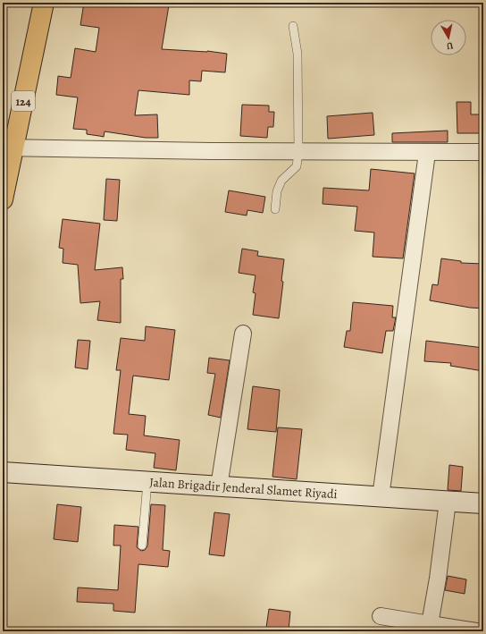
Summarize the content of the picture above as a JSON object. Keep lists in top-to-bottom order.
{
  "streets": {
    "main road": ["124"],
    "street": ["Jalan Brigadir Jenderal Slamet Riyadi"]
  },
  "north": "bottom"
}
